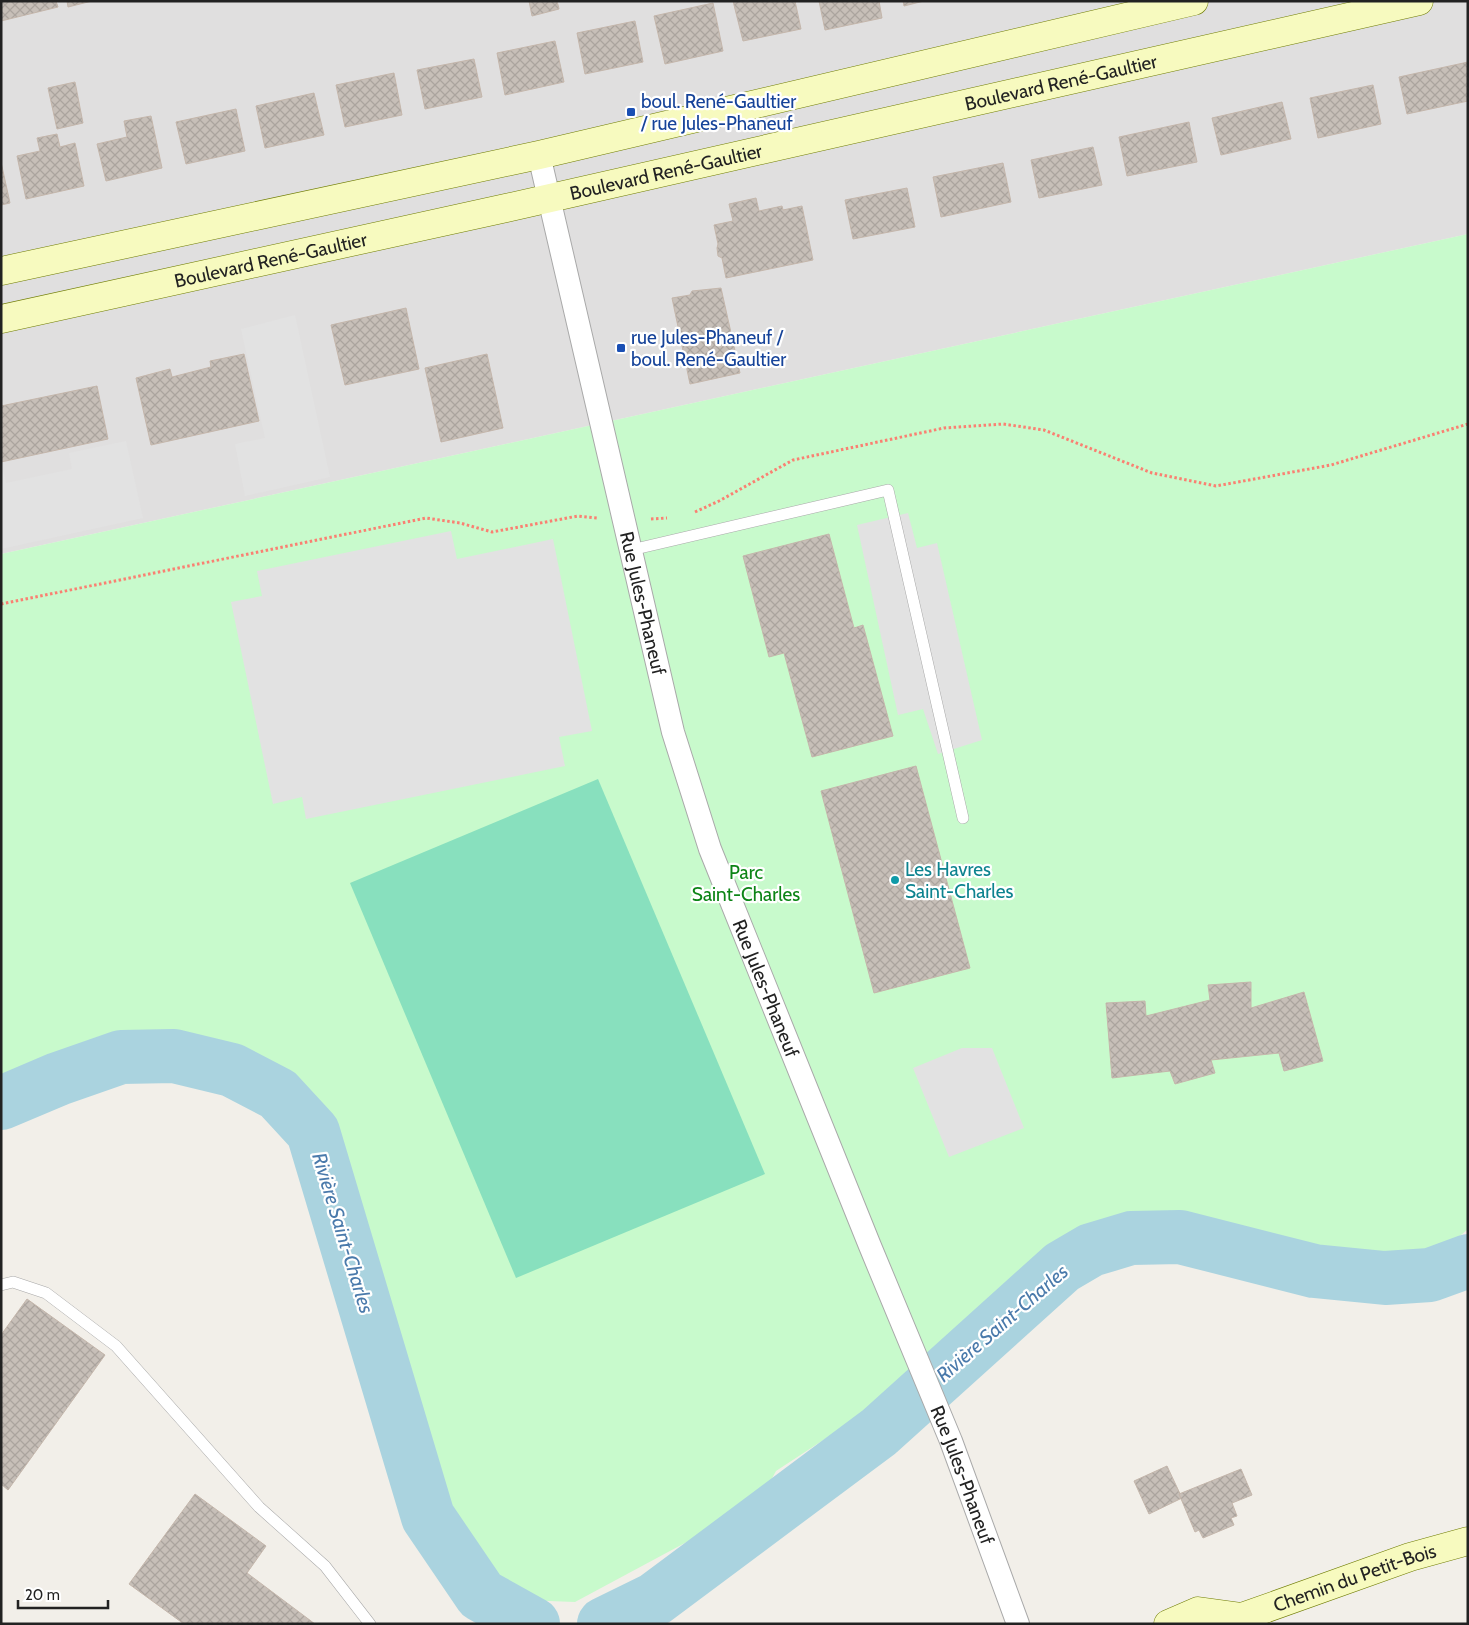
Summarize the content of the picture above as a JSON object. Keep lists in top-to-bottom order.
{
  "streets": {
    "street": ["Boulevard René-Gaultier", "Rue Jules-Phaneuf", "Chemin du Petit-Bois"]
  },
  "crossings": [
    ["Boulevard René-Gaultier", "Rue Jules-Phaneuf"]
  ],
  "water": ["Rivière Saint-Charles"],
  "parks": ["Parc Saint-Charles"],
  "places": {
    "transit": ["boul. René-Gaultier / rue Jules-Phaneuf", "rue Jules-Phaneuf / boul. René-Gaultier"],
    "other": ["Les Havres Saint-Charles"]
  },
  "scale_bar": "20 m"
}
